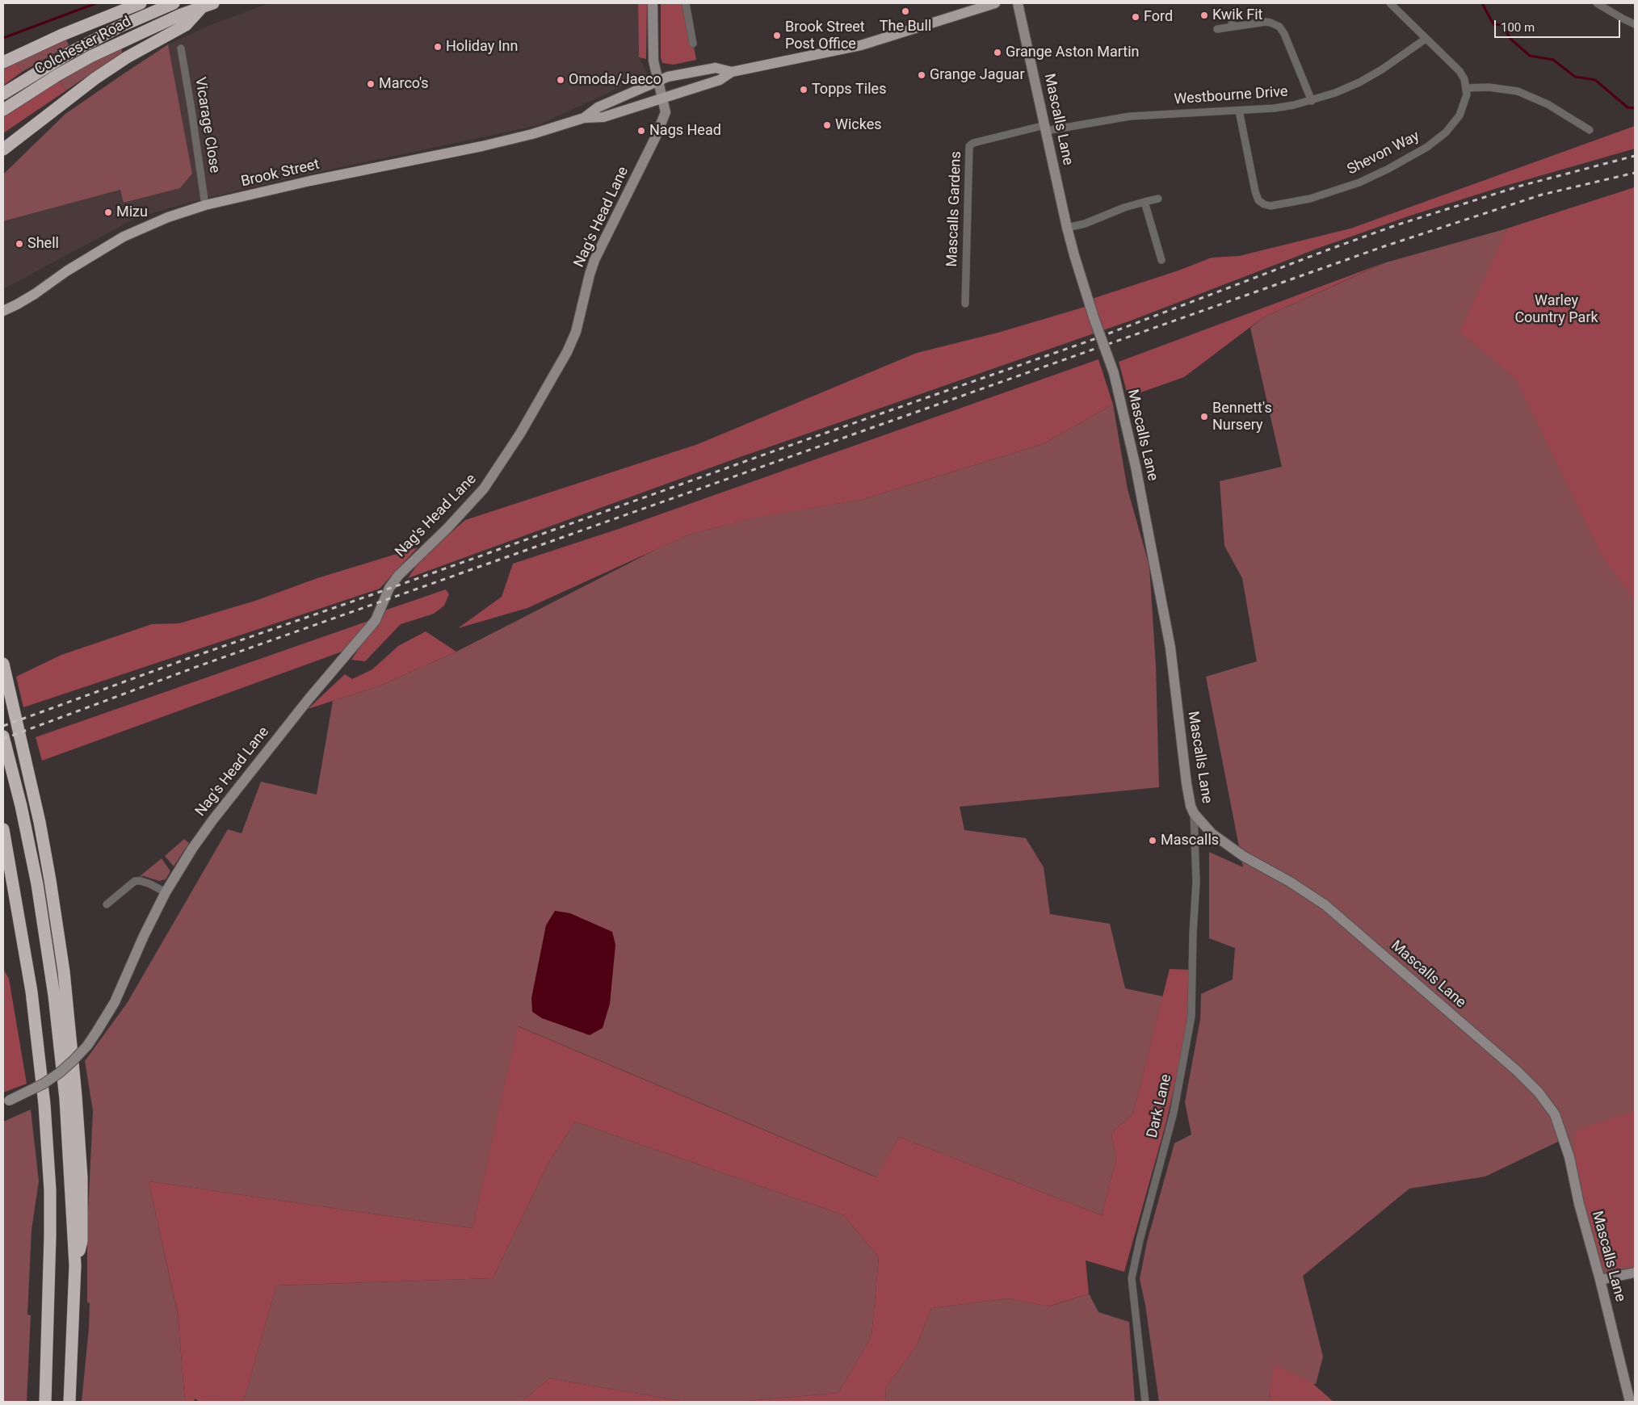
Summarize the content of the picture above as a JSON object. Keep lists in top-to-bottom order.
{
  "streets": {
    "highway": ["Colchester Road"],
    "main road": ["Brook Street"],
    "street": [
      "Westbourne Drive",
      "Mascalls Lane",
      "Vicarage Close",
      "Shevon Way",
      "Mascalls Gardens",
      "Nag's Head Lane",
      "Dark Lane"
    ]
  },
  "crossings": [
    ["Westbourne Drive", "Mascalls Lane"],
    ["Westbourne Drive", "Shevon Way"],
    ["Westbourne Drive", "Mascalls Gardens"],
    ["Mascalls Lane", "Mascalls Gardens"],
    ["Mascalls Lane", "Dark Lane"],
    ["Vicarage Close", "Brook Street"],
    ["Brook Street", "Nag's Head Lane"]
  ],
  "parks": ["Warley Country Park"],
  "places": [
    "The Bull",
    "Kwik Fit",
    "Ford",
    "Brook Street Post Office",
    "Holiday Inn",
    "Grange Aston Martin",
    "Grange Jaguar",
    "Omoda/Jaeco",
    "Marco's",
    "Topps Tiles",
    "Wickes",
    "Nags Head",
    "Mizu",
    "Shell",
    "Bennett's Nursery",
    "Mascalls"
  ],
  "scale_bar": "100 m"
}
